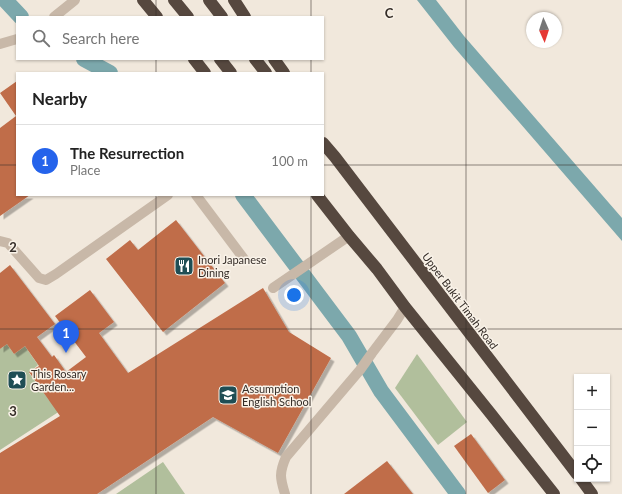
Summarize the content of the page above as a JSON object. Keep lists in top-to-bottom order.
{
  "streets": {
    "highway": ["Upper Bukit Timah Road"]
  },
  "places": {
    "restaurant": ["Inori Japanese Dining"],
    "place": ["This Rosary Garden..."],
    "school or university": ["Assumption English School"]
  },
  "north": "bottom",
  "page": {
    "search": "Search here",
    "heading": "Nearby",
    "list": [
      {
        "mark": "1",
        "name": "The Resurrection",
        "note": "Place",
        "value": "100 m"
      }
    ],
    "pins": "1",
    "map_buttons": ["+", "−"]
  },
  "grid": {
    "columns": ["C"],
    "rows": ["2", "3"]
  }
}
